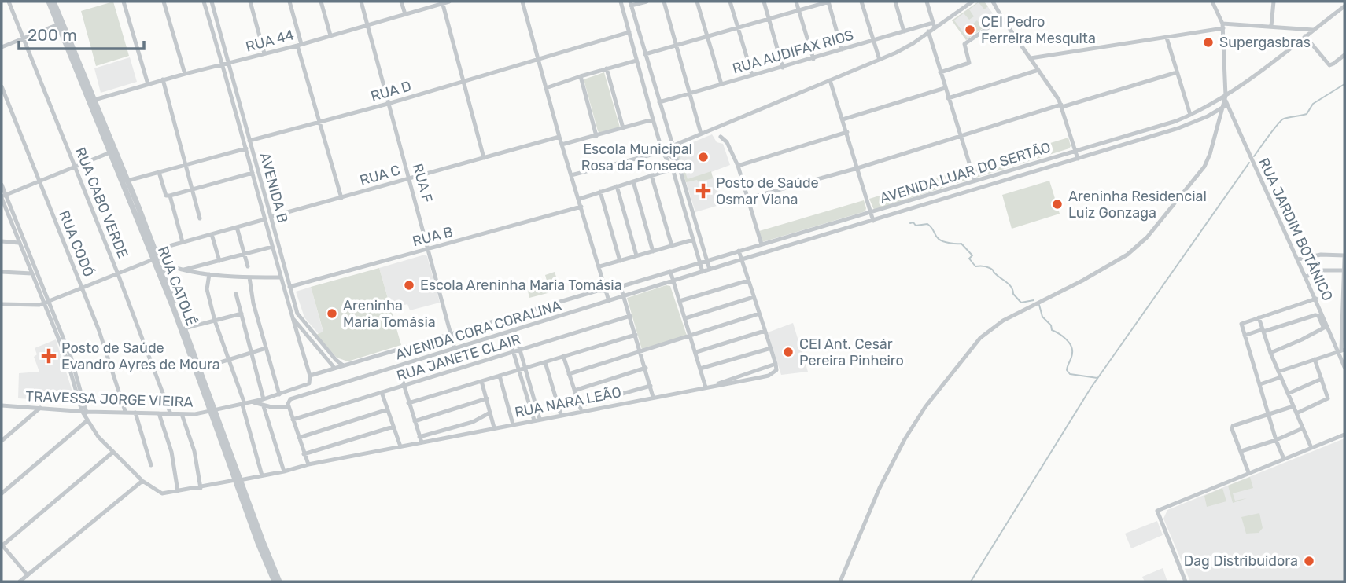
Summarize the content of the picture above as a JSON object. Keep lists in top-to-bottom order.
{
  "streets": {
    "street": [
      "RUA 44",
      "RUA AUDIFAX RIOS",
      "RUA D",
      "AVENIDA LUAR DO SERTÃO",
      "RUA C",
      "RUA F",
      "AVENIDA B",
      "RUA CABO VERDE",
      "RUA JARDIM BOTÂNICO",
      "RUA B",
      "RUA CODÓ",
      "RUA CATOLÉ",
      "AVENIDA CORA CORALINA",
      "RUA JANETE CLAIR",
      "TRAVESSA JORGE VIEIRA",
      "RUA NARA LEÃO"
    ]
  },
  "crossings": [
    ["RUA 44", "RUA F"],
    ["RUA 44", "AVENIDA B"],
    ["RUA 44", "RUA CATOLÉ"],
    ["RUA D", "RUA F"],
    ["RUA D", "AVENIDA B"],
    ["AVENIDA LUAR DO SERTÃO", "RUA JARDIM BOTÂNICO"],
    ["AVENIDA LUAR DO SERTÃO", "AVENIDA CORA CORALINA"],
    ["RUA C", "RUA F"],
    ["RUA C", "AVENIDA B"],
    ["RUA C", "RUA CATOLÉ"],
    ["RUA F", "RUA B"],
    ["RUA F", "AVENIDA CORA CORALINA"],
    ["AVENIDA B", "RUA B"],
    ["AVENIDA B", "AVENIDA CORA CORALINA"],
    ["RUA CABO VERDE", "TRAVESSA JORGE VIEIRA"],
    ["RUA CODÓ", "TRAVESSA JORGE VIEIRA"],
    ["RUA CATOLÉ", "TRAVESSA JORGE VIEIRA"],
    ["AVENIDA CORA CORALINA", "TRAVESSA JORGE VIEIRA"]
  ],
  "places": {
    "other": [
      "CEI Pedro Ferreira Mesquita",
      "Supergasbras",
      "Escola Municipal Rosa da Fonseca",
      "Areninha Residencial Luiz Gonzaga",
      "Escola Areninha Maria Tomásia",
      "Areninha Maria Tomásia",
      "CEI Ant. Cesár Pereira Pinheiro",
      "Dag Distribuidora"
    ],
    "health": ["Posto de Saúde Osmar Viana", "Posto de Saúde Evandro Ayres de Moura"]
  },
  "scale_bar": "200 m"
}
